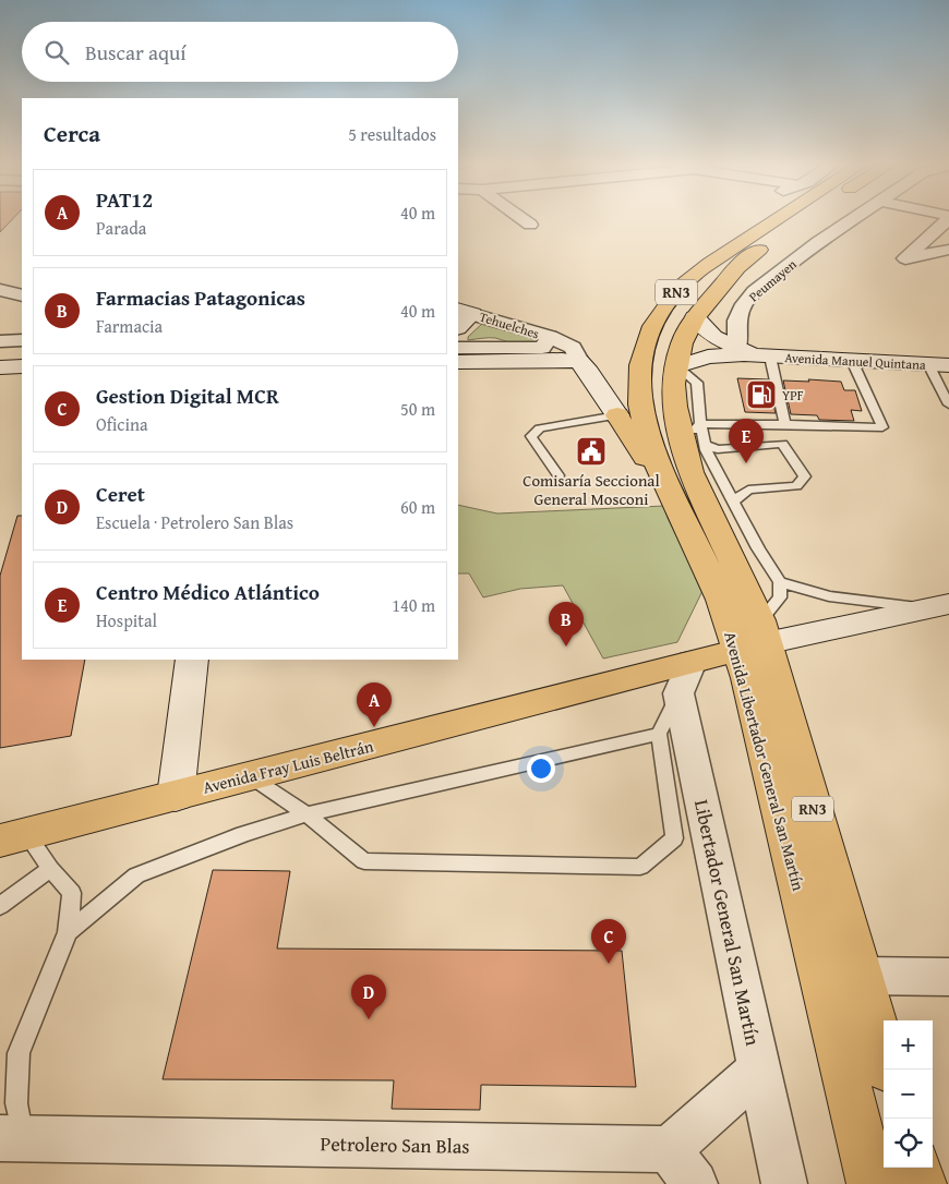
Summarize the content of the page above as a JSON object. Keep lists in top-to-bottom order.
{
  "streets": {
    "main road": ["RN3", "Avenida Libertador General San Martín", "Avenida Fray Luis Beltrán"],
    "street": [
      "Peumayen",
      "Tehuelches",
      "Avenida Manuel Quintana",
      "Libertador General San Martín",
      "Petrolero San Blas"
    ]
  },
  "crossings": [
    ["Peumayen", "Avenida Manuel Quintana"],
    ["Avenida Manuel Quintana", "Avenida Libertador General San Martín"],
    ["Avenida Libertador General San Martín", "Avenida Fray Luis Beltrán"],
    ["Avenida Fray Luis Beltrán", "Libertador General San Martín"],
    ["Libertador General San Martín", "Petrolero San Blas"]
  ],
  "places": {
    "fuel station": ["YPF"],
    "public building": ["Comisaría Seccional General Mosconi"]
  },
  "page": {
    "search": "Buscar aquí",
    "heading": ["Cerca", "5 resultados"],
    "list": [
      {
        "mark": "A",
        "name": "PAT12",
        "note": "Parada",
        "value": "40 m"
      },
      {
        "mark": "B",
        "name": "Farmacias Patagonicas",
        "note": "Farmacia",
        "value": "40 m"
      },
      {
        "mark": "C",
        "name": "Gestion Digital MCR",
        "note": "Oficina",
        "value": "50 m"
      },
      {
        "mark": "D",
        "name": "Ceret",
        "note": "Escuela · Petrolero San Blas",
        "value": "60 m"
      },
      {
        "mark": "E",
        "name": "Centro Médico Atlántico",
        "note": "Hospital",
        "value": "140 m"
      }
    ],
    "pins": [
      "E",
      "B",
      "A",
      "C",
      "D"
    ],
    "map_buttons": ["+", "−"]
  }
}
